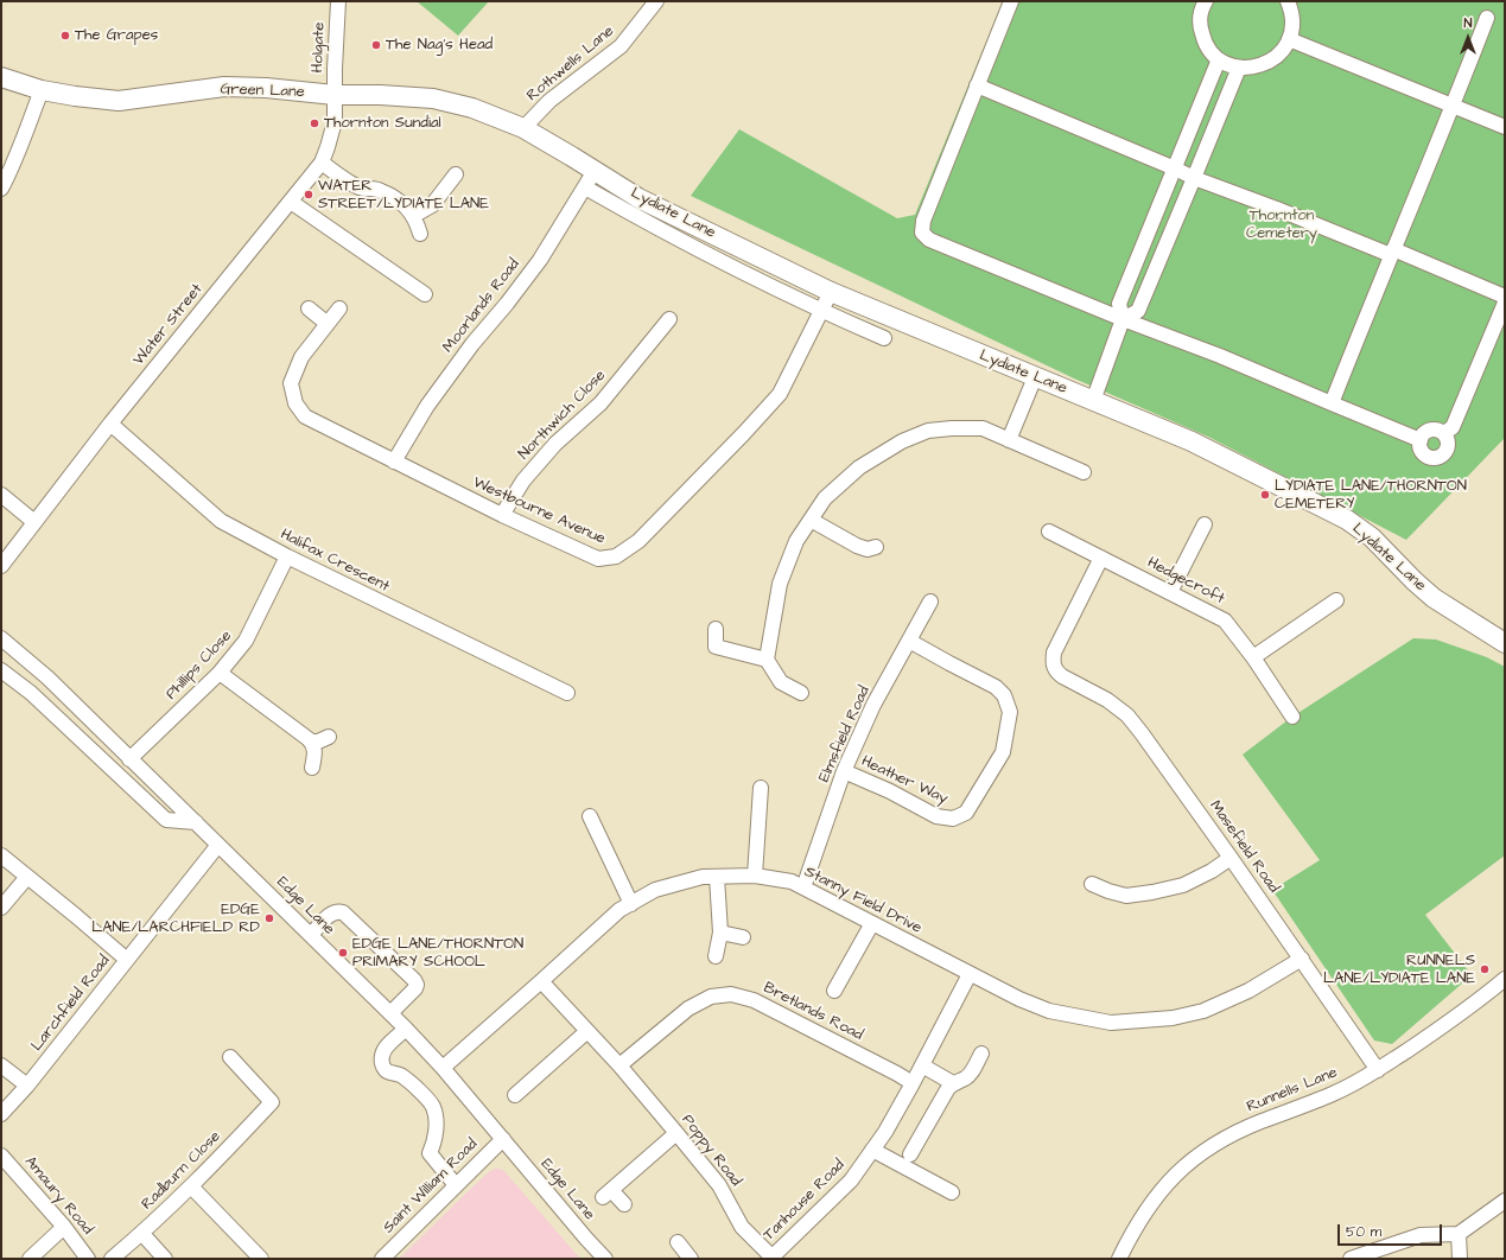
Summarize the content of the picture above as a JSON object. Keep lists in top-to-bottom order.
{
  "streets": {
    "main road": ["Green Lane", "Lydiate Lane"],
    "street": [
      "Holgate",
      "Rothwells Lane",
      "Moorlands Road",
      "Water Street",
      "Northwich Close",
      "Westbourne Avenue",
      "Halifax Crescent",
      "Hedgecroft",
      "Phillips Close",
      "Elmsfield Road",
      "Heather Way",
      "Masefield Road",
      "Stanny Field Drive",
      "Edge Lane",
      "Larchfield Road",
      "Bretlands Road",
      "Runnells Lane",
      "Poppy Road",
      "Radburn Close",
      "Saint William Road",
      "Amaury Road",
      "Tanhouse Road"
    ]
  },
  "crossings": [
    ["Holgate", "Green Lane"],
    ["Holgate", "Water Street"],
    ["Rothwells Lane", "Green Lane"],
    ["Rothwells Lane", "Lydiate Lane"],
    ["Green Lane", "Lydiate Lane"],
    ["Green Lane", "Water Street"],
    ["Lydiate Lane", "Moorlands Road"],
    ["Lydiate Lane", "Westbourne Avenue"],
    ["Moorlands Road", "Westbourne Avenue"],
    ["Water Street", "Halifax Crescent"],
    ["Northwich Close", "Westbourne Avenue"],
    ["Halifax Crescent", "Phillips Close"],
    ["Hedgecroft", "Masefield Road"],
    ["Phillips Close", "Edge Lane"],
    ["Elmsfield Road", "Heather Way"],
    ["Elmsfield Road", "Stanny Field Drive"],
    ["Masefield Road", "Stanny Field Drive"],
    ["Masefield Road", "Runnells Lane"],
    ["Stanny Field Drive", "Edge Lane"],
    ["Stanny Field Drive", "Tanhouse Road"],
    ["Edge Lane", "Larchfield Road"],
    ["Edge Lane", "Saint William Road"],
    ["Bretlands Road", "Poppy Road"],
    ["Bretlands Road", "Tanhouse Road"],
    ["Poppy Road", "Tanhouse Road"]
  ],
  "parks": ["Thornton Cemetery"],
  "places": [
    "The Grapes",
    "The Nag's Head",
    "Thornton Sundial",
    "WATER STREET/LYDIATE LANE",
    "LYDIATE LANE/THORNTON CEMETERY",
    "EDGE LANE/LARCHFIELD RD",
    "EDGE LANE/THORNTON PRIMARY SCHOOL",
    "RUNNELS LANE/LYDIATE LANE"
  ],
  "scale_bar": "50 m",
  "north": "top"
}
